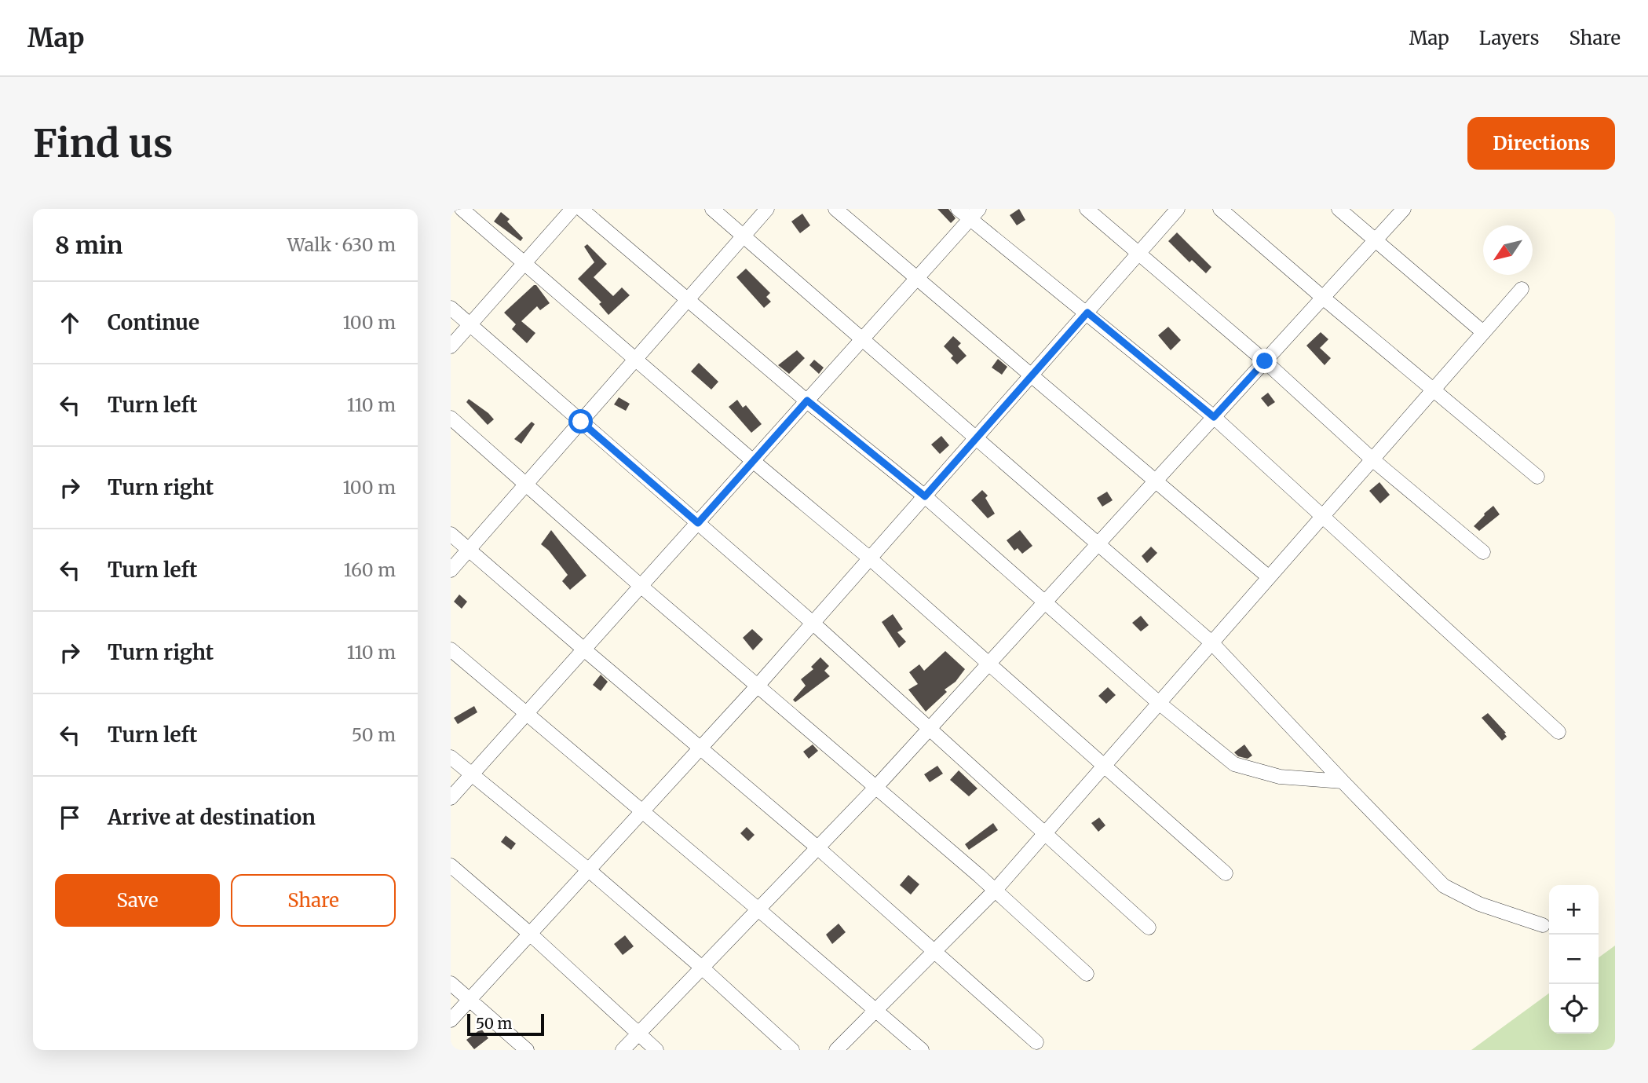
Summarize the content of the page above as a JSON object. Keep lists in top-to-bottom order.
{
  "scale_bar": "50 m",
  "north": "bottom left",
  "page": {
    "header": "Map",
    "nav": ["Map", "Layers", "Share"],
    "buttons": [
      "Directions",
      ["Save", "Share"]
    ],
    "title": "Find us",
    "heading": ["8 min", "Walk · 630 m"],
    "list": [
      ["Continue", "100 m"],
      ["Turn left", "110 m"],
      ["Turn right", "100 m"],
      ["Turn left", "160 m"],
      ["Turn right", "110 m"],
      ["Turn left", "50 m"],
      "Arrive at destination"
    ],
    "map_buttons": ["+", "−"],
    "scale": "50 m"
  }
}
